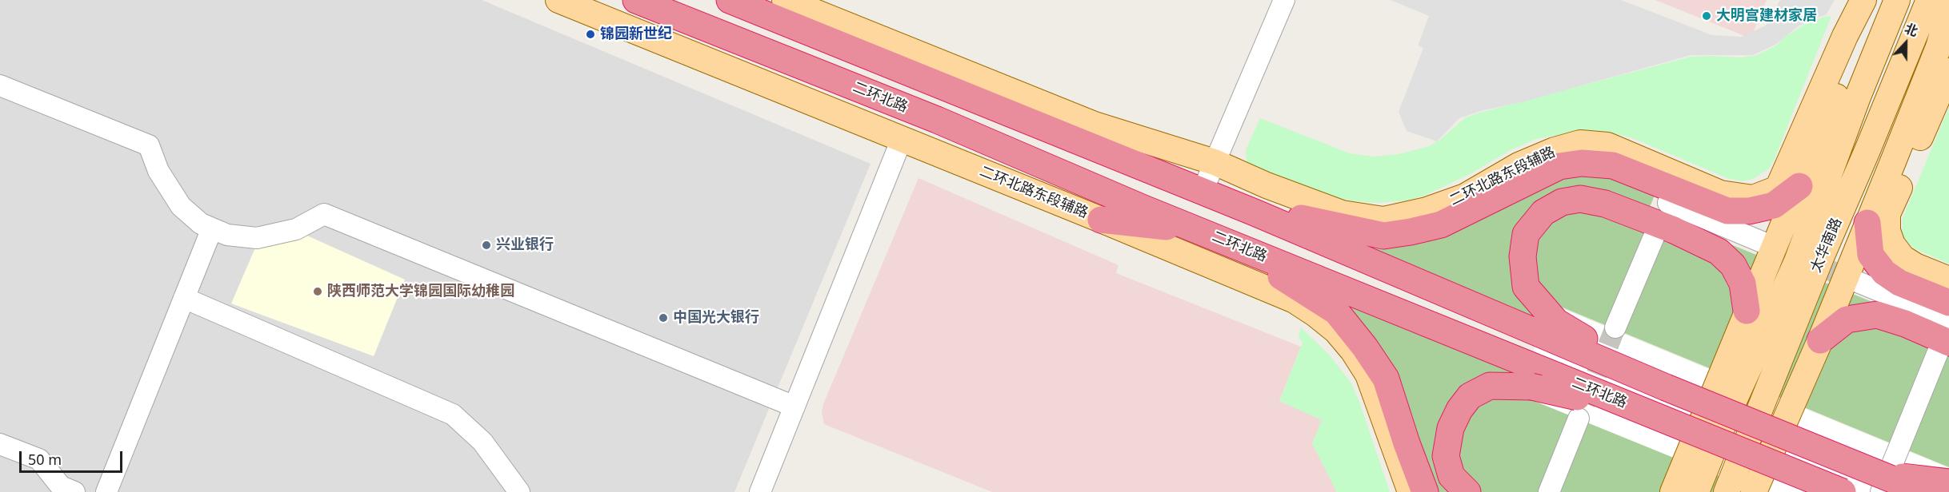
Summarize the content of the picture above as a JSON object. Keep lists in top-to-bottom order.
{
  "streets": {
    "highway": ["二环北路"],
    "main road": ["二环北路东段辅路", "太华南路"]
  },
  "places": [
    "大明宫建材家居",
    "锦园新世纪",
    "兴业银行",
    "陕西师范大学锦园国际幼稚园",
    "中国光大银行"
  ],
  "scale_bar": "50 m",
  "north": "top"
}
